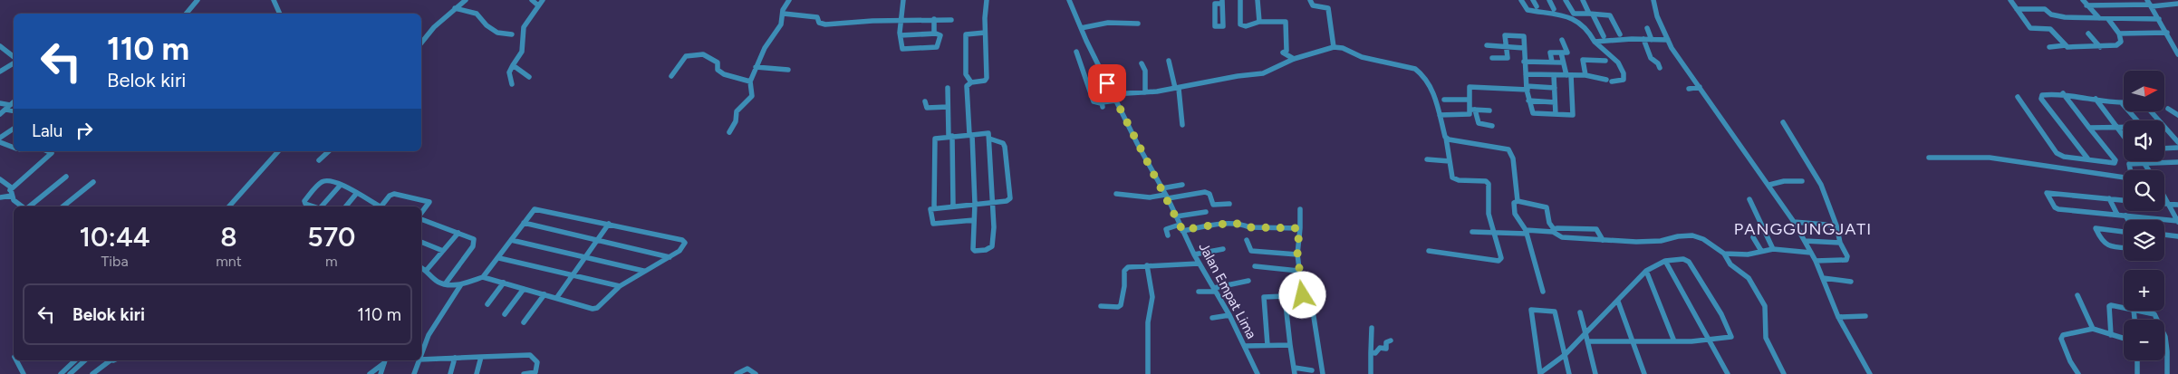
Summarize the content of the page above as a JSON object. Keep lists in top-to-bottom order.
{
  "streets": {
    "street": ["Jalan Empat Lima"]
  },
  "districts": ["PANGGUNGJATI"],
  "north": "right",
  "page": {
    "turn": ["110 m", "Belok kiri"],
    "map_buttons": ["+", "−"],
    "then": "Lalu",
    "eta": [
      "10:44",
      "Tiba",
      "8",
      "mnt",
      "570",
      "m"
    ],
    "list": [
      {
        "name": "Belok kiri",
        "value": "110 m"
      }
    ]
  }
}
